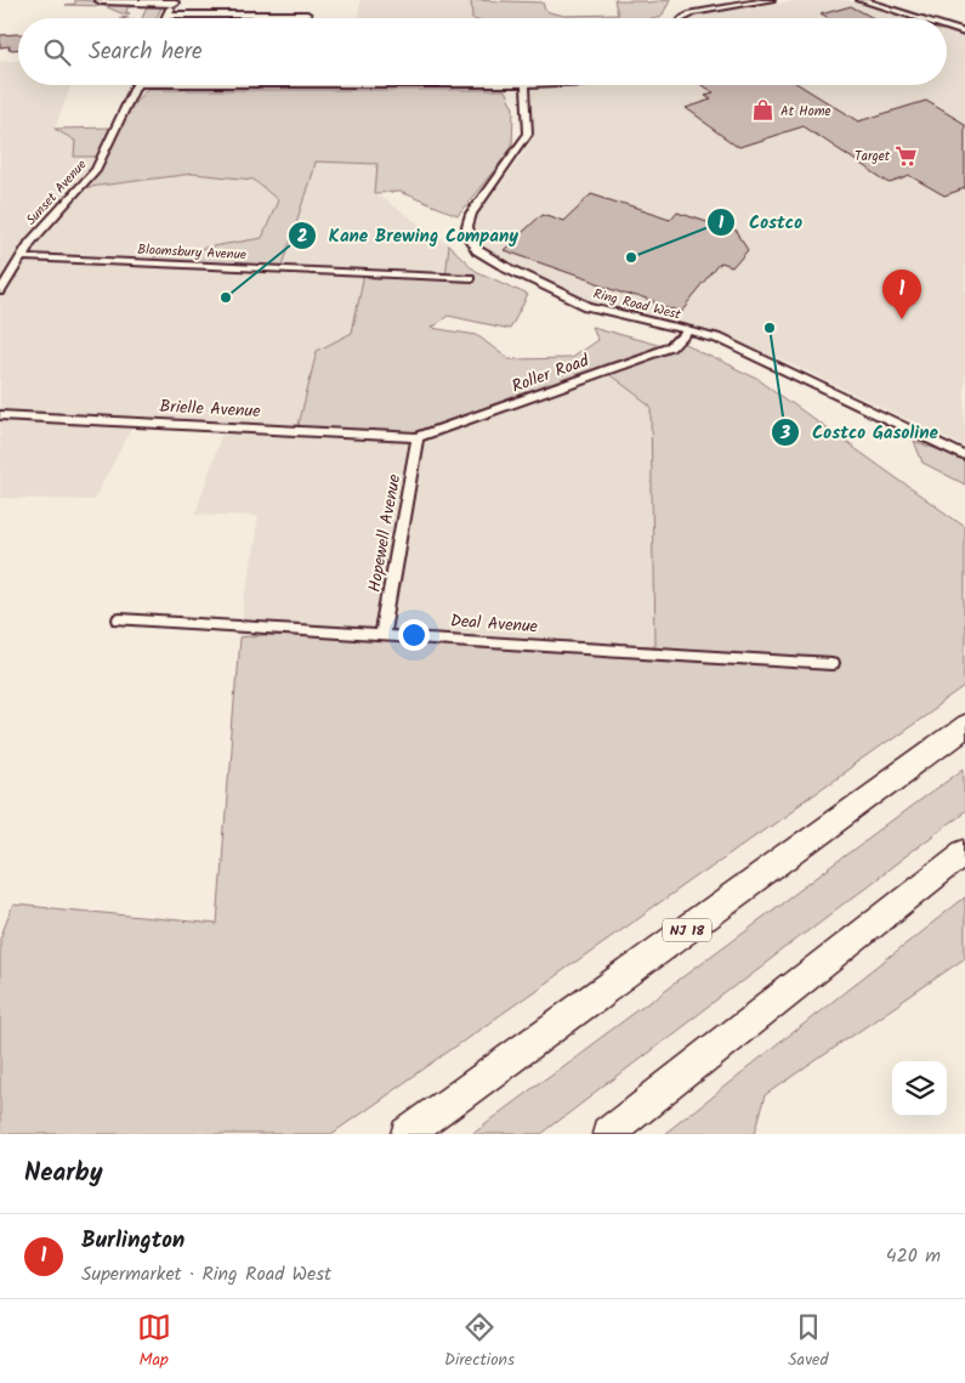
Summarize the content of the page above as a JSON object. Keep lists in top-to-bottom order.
{
  "streets": {
    "highway": ["NJ 18"],
    "street": [
      "Sunset Avenue",
      "Bloomsbury Avenue",
      "Ring Road West",
      "Roller Road",
      "Brielle Avenue",
      "Hopewell Avenue",
      "Deal Avenue"
    ]
  },
  "crossings": [
    ["Sunset Avenue", "Bloomsbury Avenue"],
    ["Ring Road West", "Roller Road"],
    ["Roller Road", "Brielle Avenue"],
    ["Roller Road", "Hopewell Avenue"],
    ["Brielle Avenue", "Hopewell Avenue"],
    ["Hopewell Avenue", "Deal Avenue"]
  ],
  "places": {
    "shop": ["At Home"],
    "supermarket": ["Target"],
    "other": ["Costco", "Kane Brewing Company", "Costco Gasoline"]
  },
  "page": {
    "search": "Search here",
    "pins": "1",
    "heading": "Nearby",
    "list": [
      {
        "mark": "1",
        "name": "Burlington",
        "note": "Supermarket · Ring Road West",
        "value": "420 m"
      }
    ],
    "nav": ["Map", "Directions", "Saved"]
  }
}
